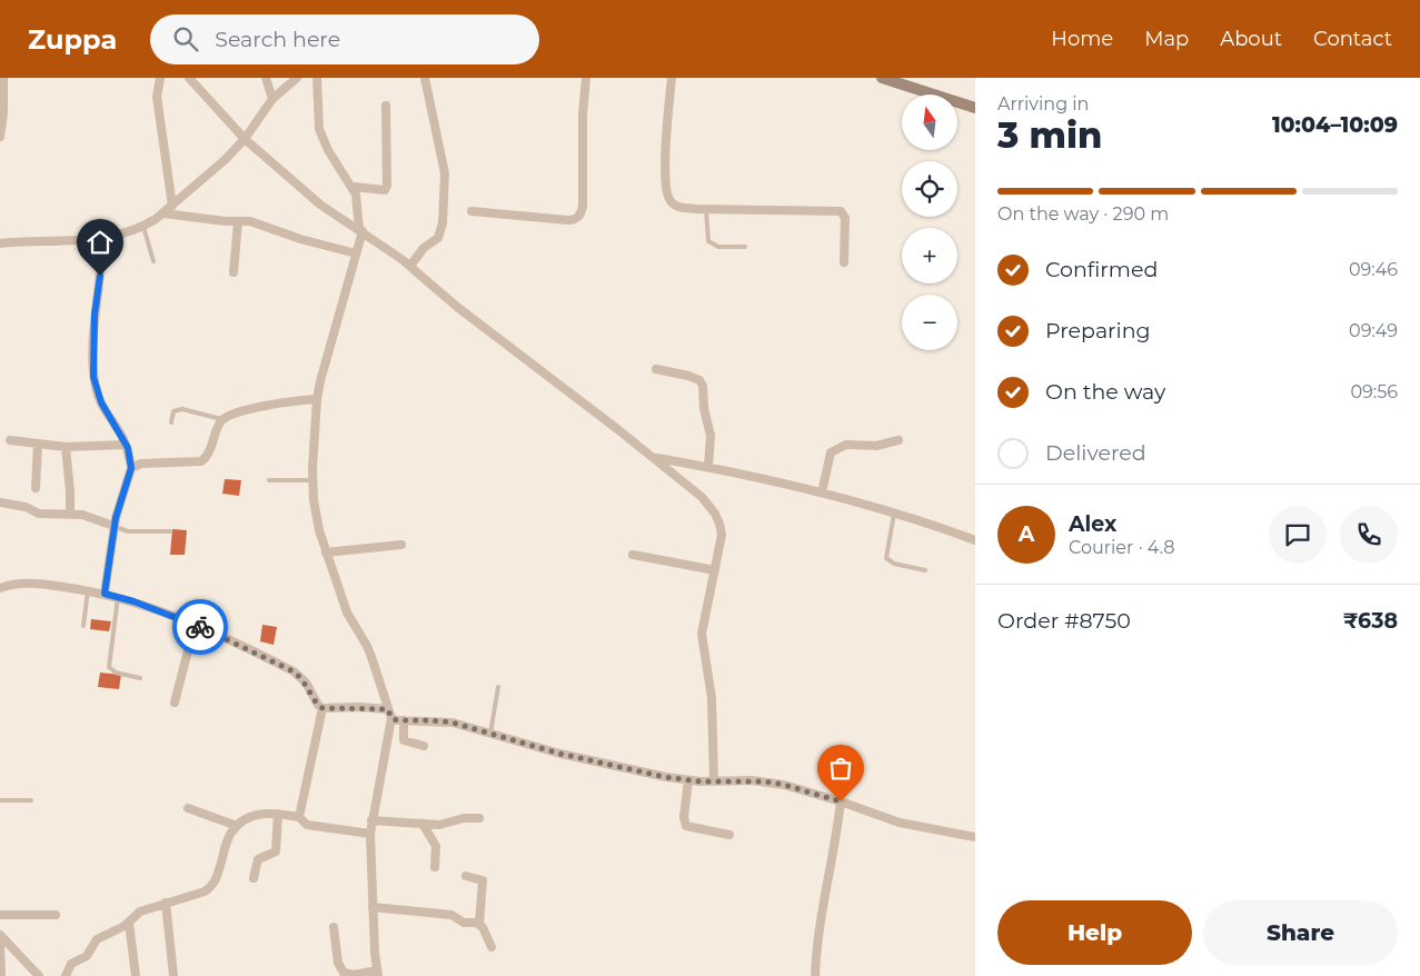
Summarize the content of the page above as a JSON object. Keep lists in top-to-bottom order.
{
  "north": "top",
  "page": {
    "header": "Zuppa",
    "search": "Search here",
    "nav": [
      "Home",
      "Map",
      "About",
      "Contact"
    ],
    "heading": ["3 min", "Arriving in", "10:04–10:09"],
    "panel": [
      "Alex",
      "Courier · 4.8",
      "Order #8750",
      "₹638"
    ],
    "map_buttons": ["+", "−"],
    "bar": "On the way · 290 m",
    "list": [
      ["Confirmed", "09:46"],
      ["Preparing", "09:49"],
      ["On the way", "09:56"],
      "Delivered"
    ],
    "round": "A",
    "buttons": ["Help", "Share"]
  }
}
